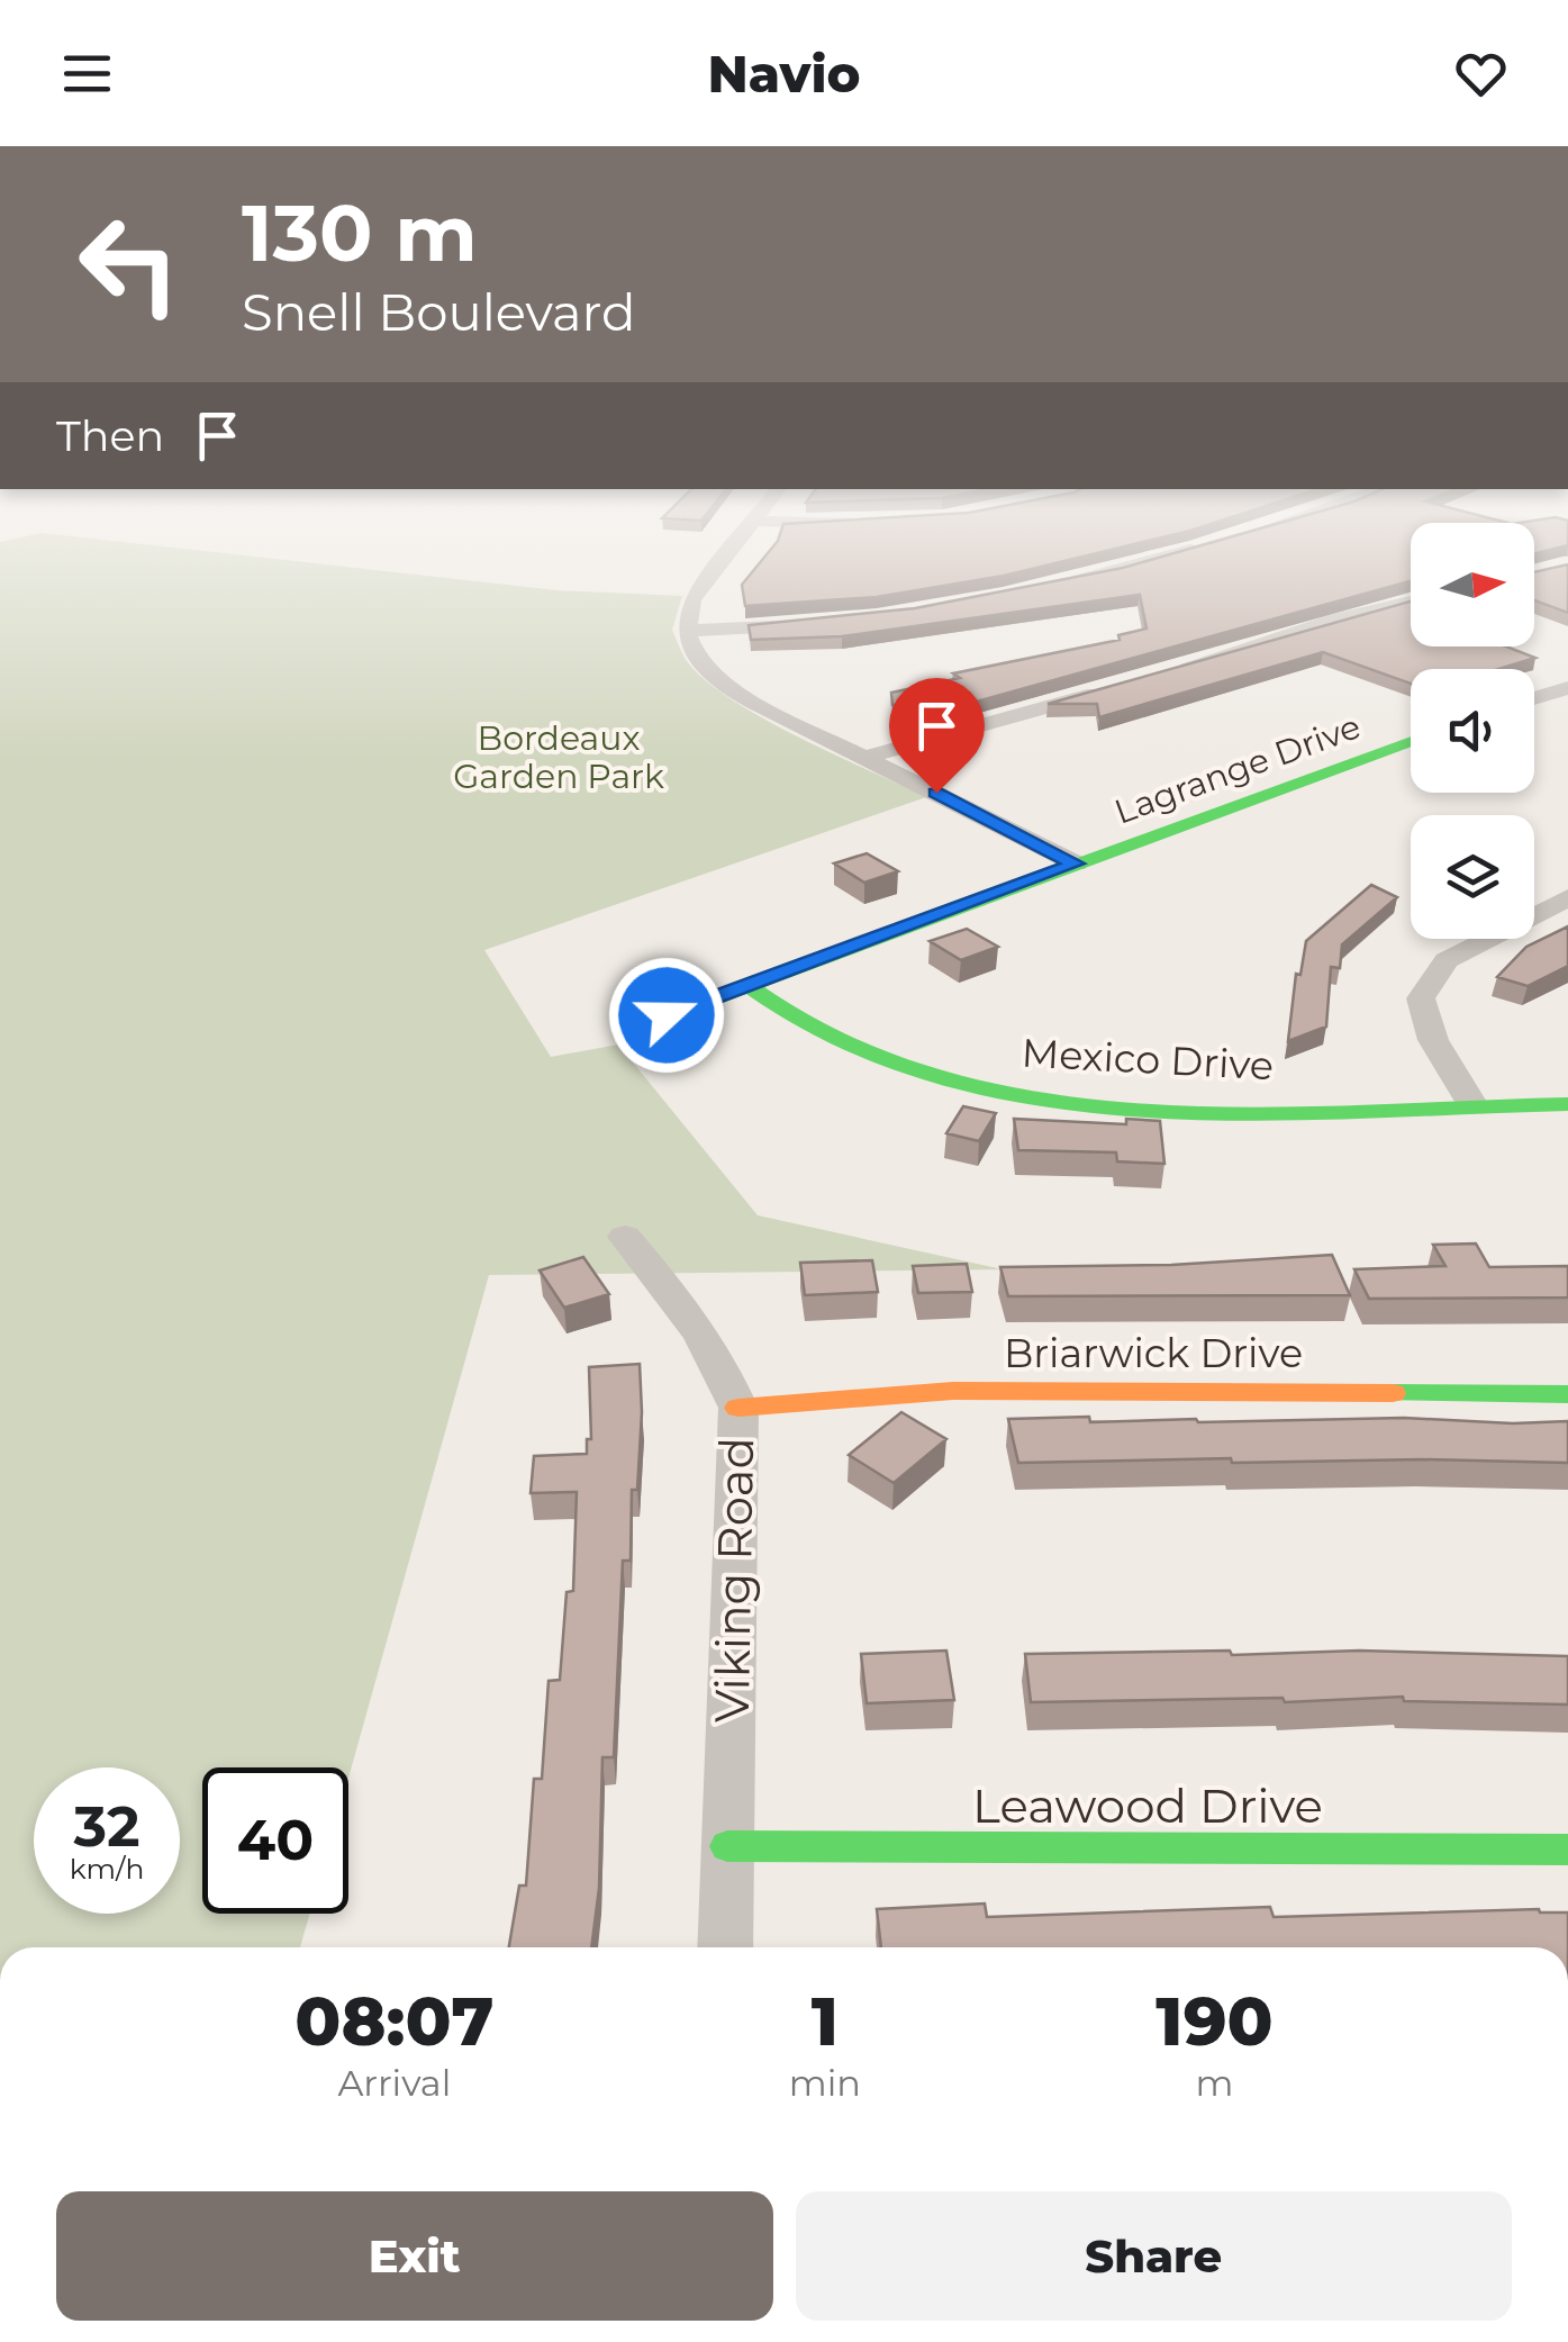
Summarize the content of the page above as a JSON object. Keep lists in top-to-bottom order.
{
  "streets": {
    "street": [
      "Lagrange Drive",
      "Mexico Drive",
      "Briarwick Drive",
      "Viking Road",
      "Leawood Drive"
    ]
  },
  "crossings": [
    ["Lagrange Drive", "Mexico Drive"],
    ["Briarwick Drive", "Viking Road"],
    ["Viking Road", "Leawood Drive"]
  ],
  "parks": ["Bordeaux Garden Park"],
  "north": "right",
  "page": {
    "header": "Navio",
    "turn": ["130 m", "Snell Boulevard"],
    "then": "Then",
    "speed": "32 km/h",
    "limit": "40",
    "eta": [
      "08:07",
      "Arrival",
      "1",
      "min",
      "190",
      "m"
    ],
    "buttons": ["Exit", "Share"]
  }
}
